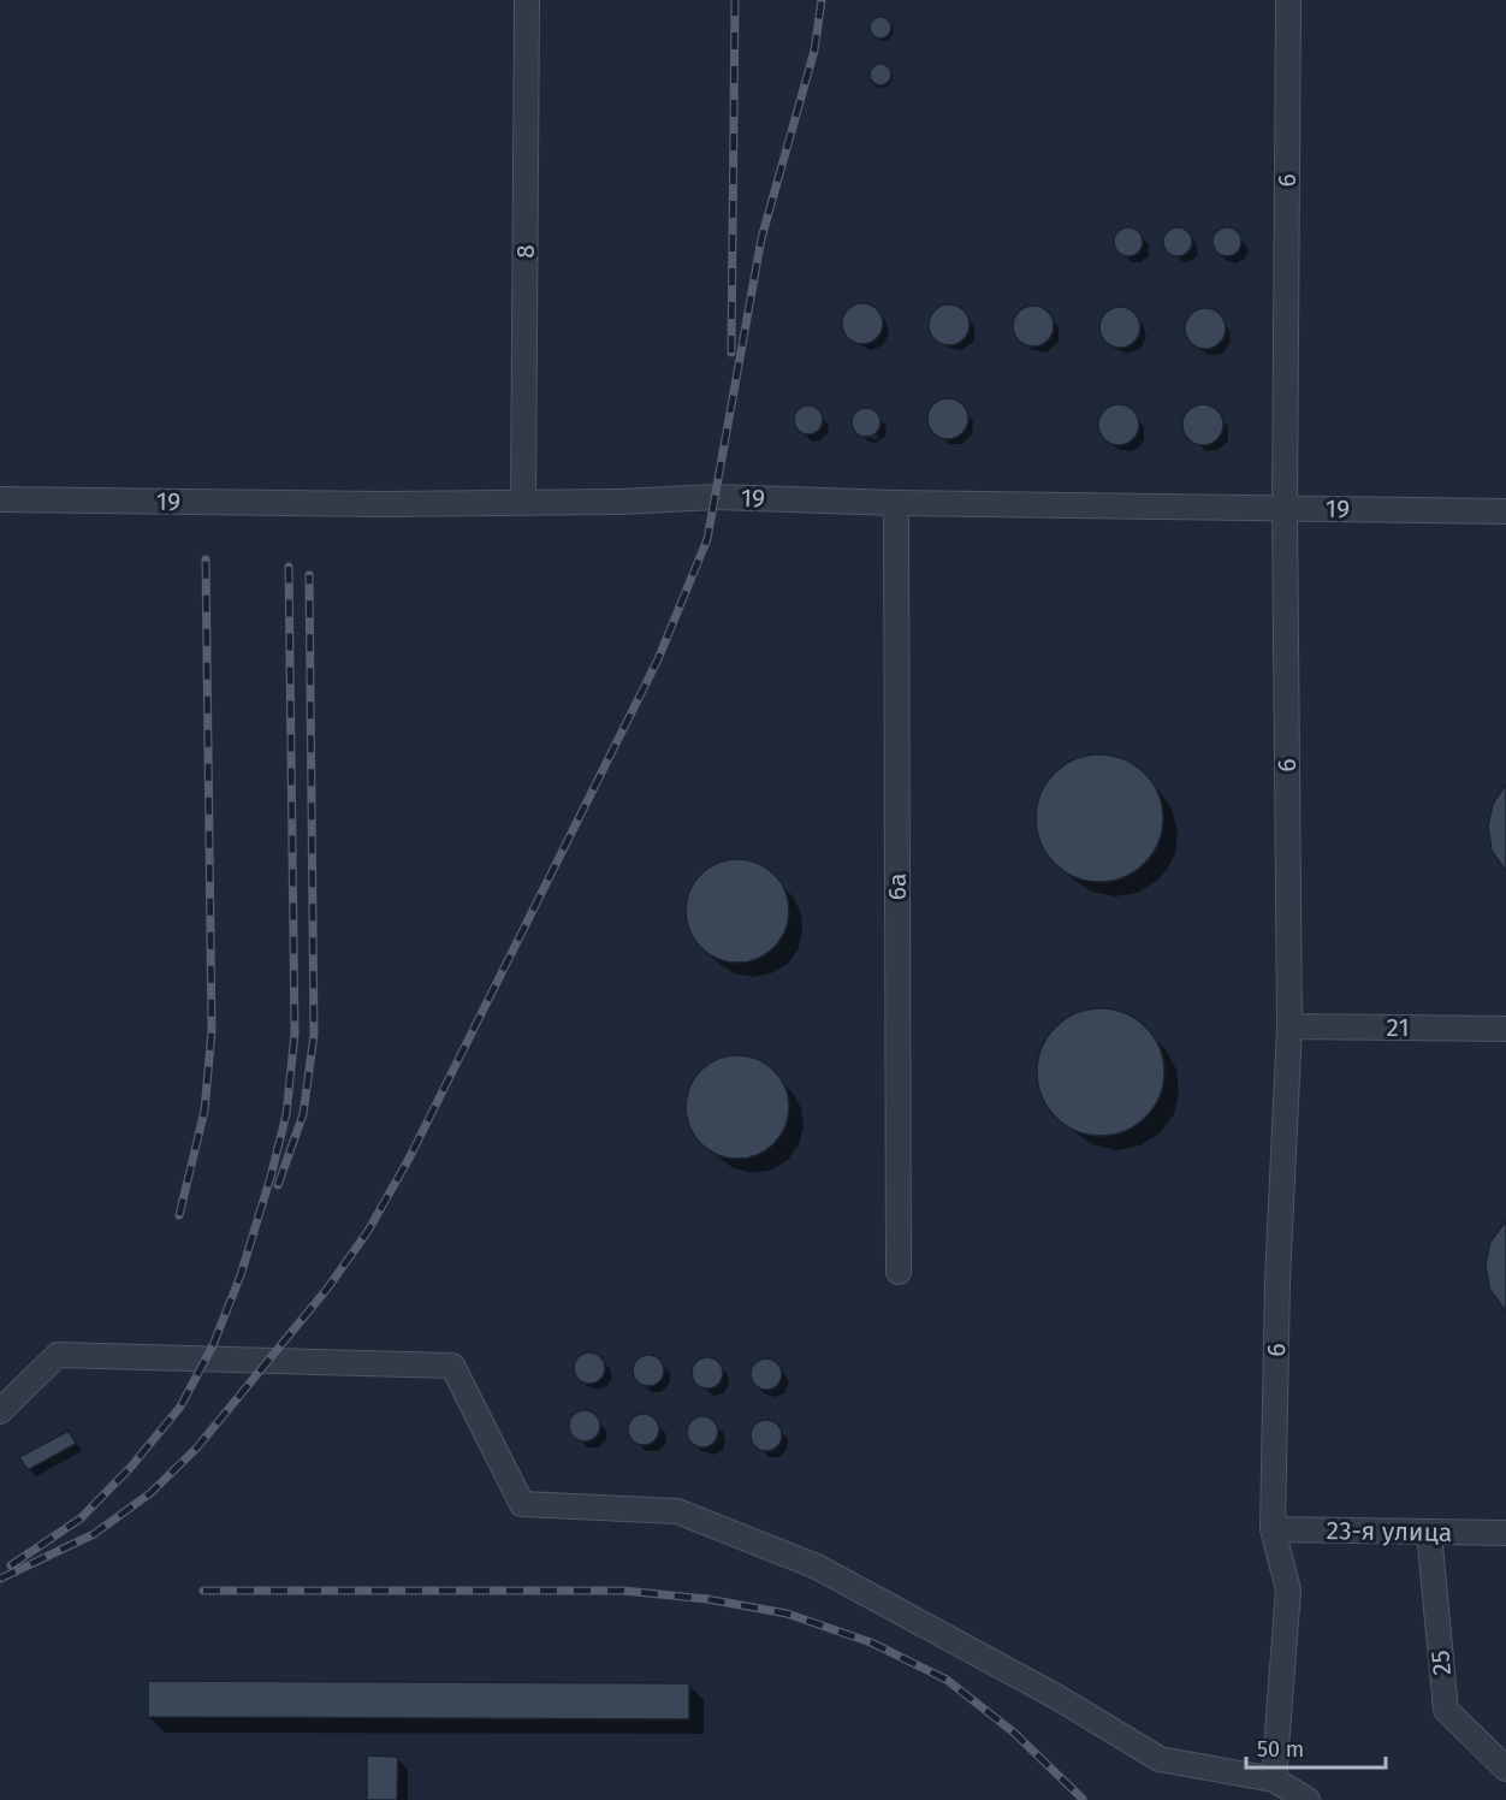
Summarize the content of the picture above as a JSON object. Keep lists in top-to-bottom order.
{
  "streets": {
    "street": [
      "6",
      "8",
      "19",
      "6a",
      "21",
      "23-я улица",
      "25"
    ]
  },
  "crossings": [
    ["6", "19"],
    ["6", "21"],
    ["6", "23-я улица"],
    ["8", "19"],
    ["19", "6a"],
    ["23-я улица", "25"]
  ],
  "scale_bar": "50 m"
}
